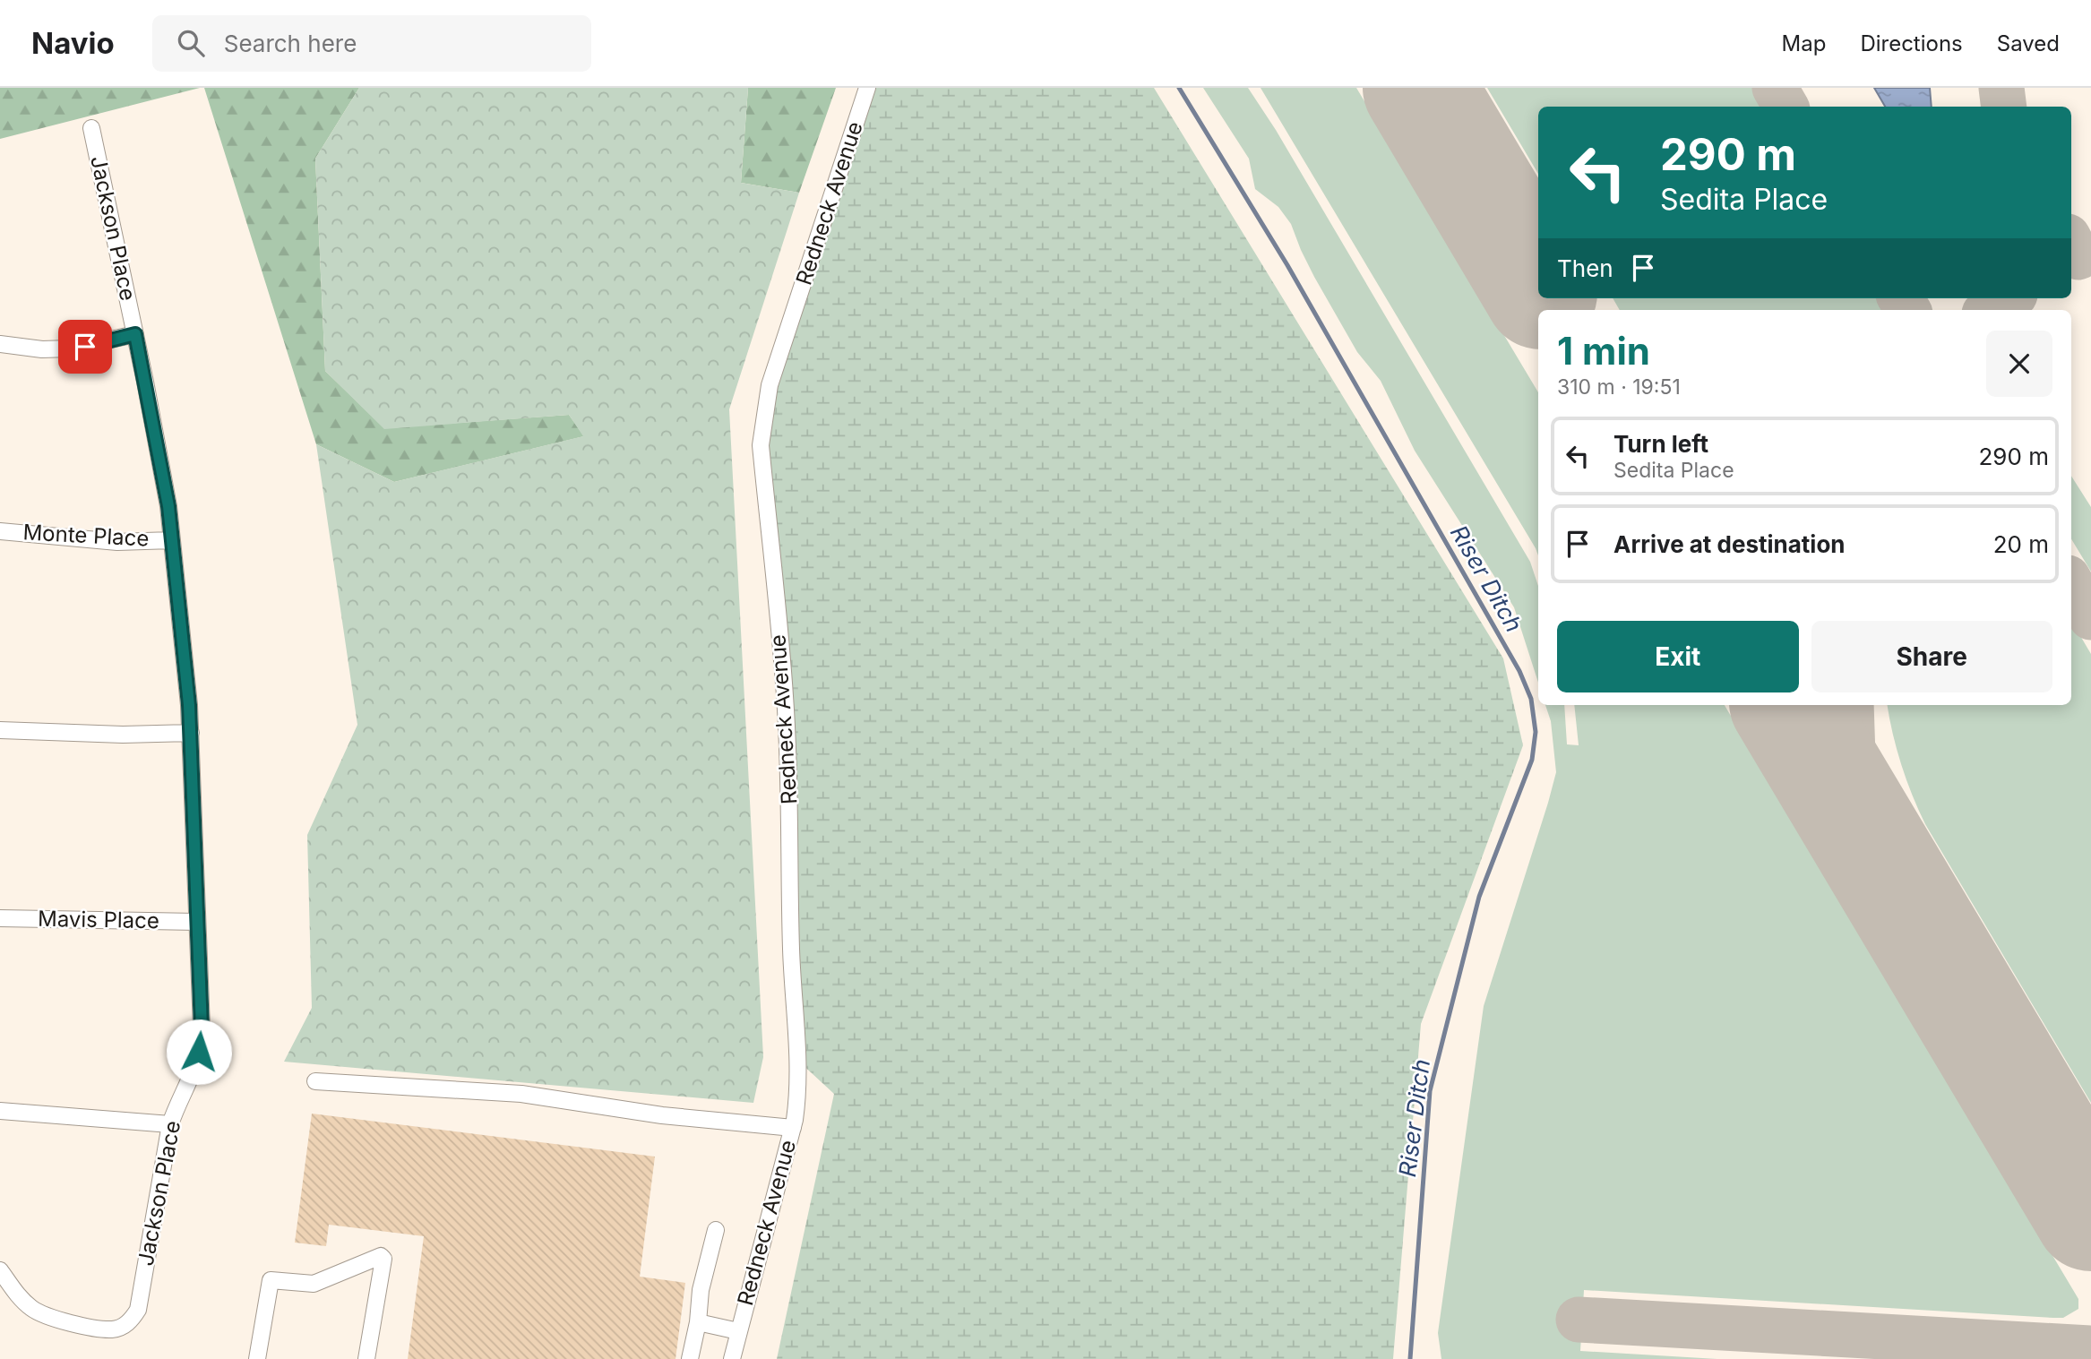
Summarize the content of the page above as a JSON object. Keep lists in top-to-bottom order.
{
  "streets": {
    "street": [
      "Redneck Avenue",
      "Jackson Place",
      "Monte Place",
      "Mavis Place"
    ]
  },
  "crossings": [
    ["Jackson Place", "Monte Place"],
    ["Jackson Place", "Mavis Place"]
  ],
  "water": ["Riser Ditch"],
  "page": {
    "header": "Navio",
    "search": "Search here",
    "nav": ["Map", "Directions", "Saved"],
    "turn": ["290 m", "Sedita Place"],
    "then": "Then",
    "heading": ["1 min", "310 m · 19:51"],
    "list": [
      {
        "name": "Turn left",
        "note": "Sedita Place",
        "value": "290 m"
      },
      {
        "name": "Arrive at destination",
        "value": "20 m"
      }
    ],
    "buttons": ["Exit", "Share"]
  }
}
